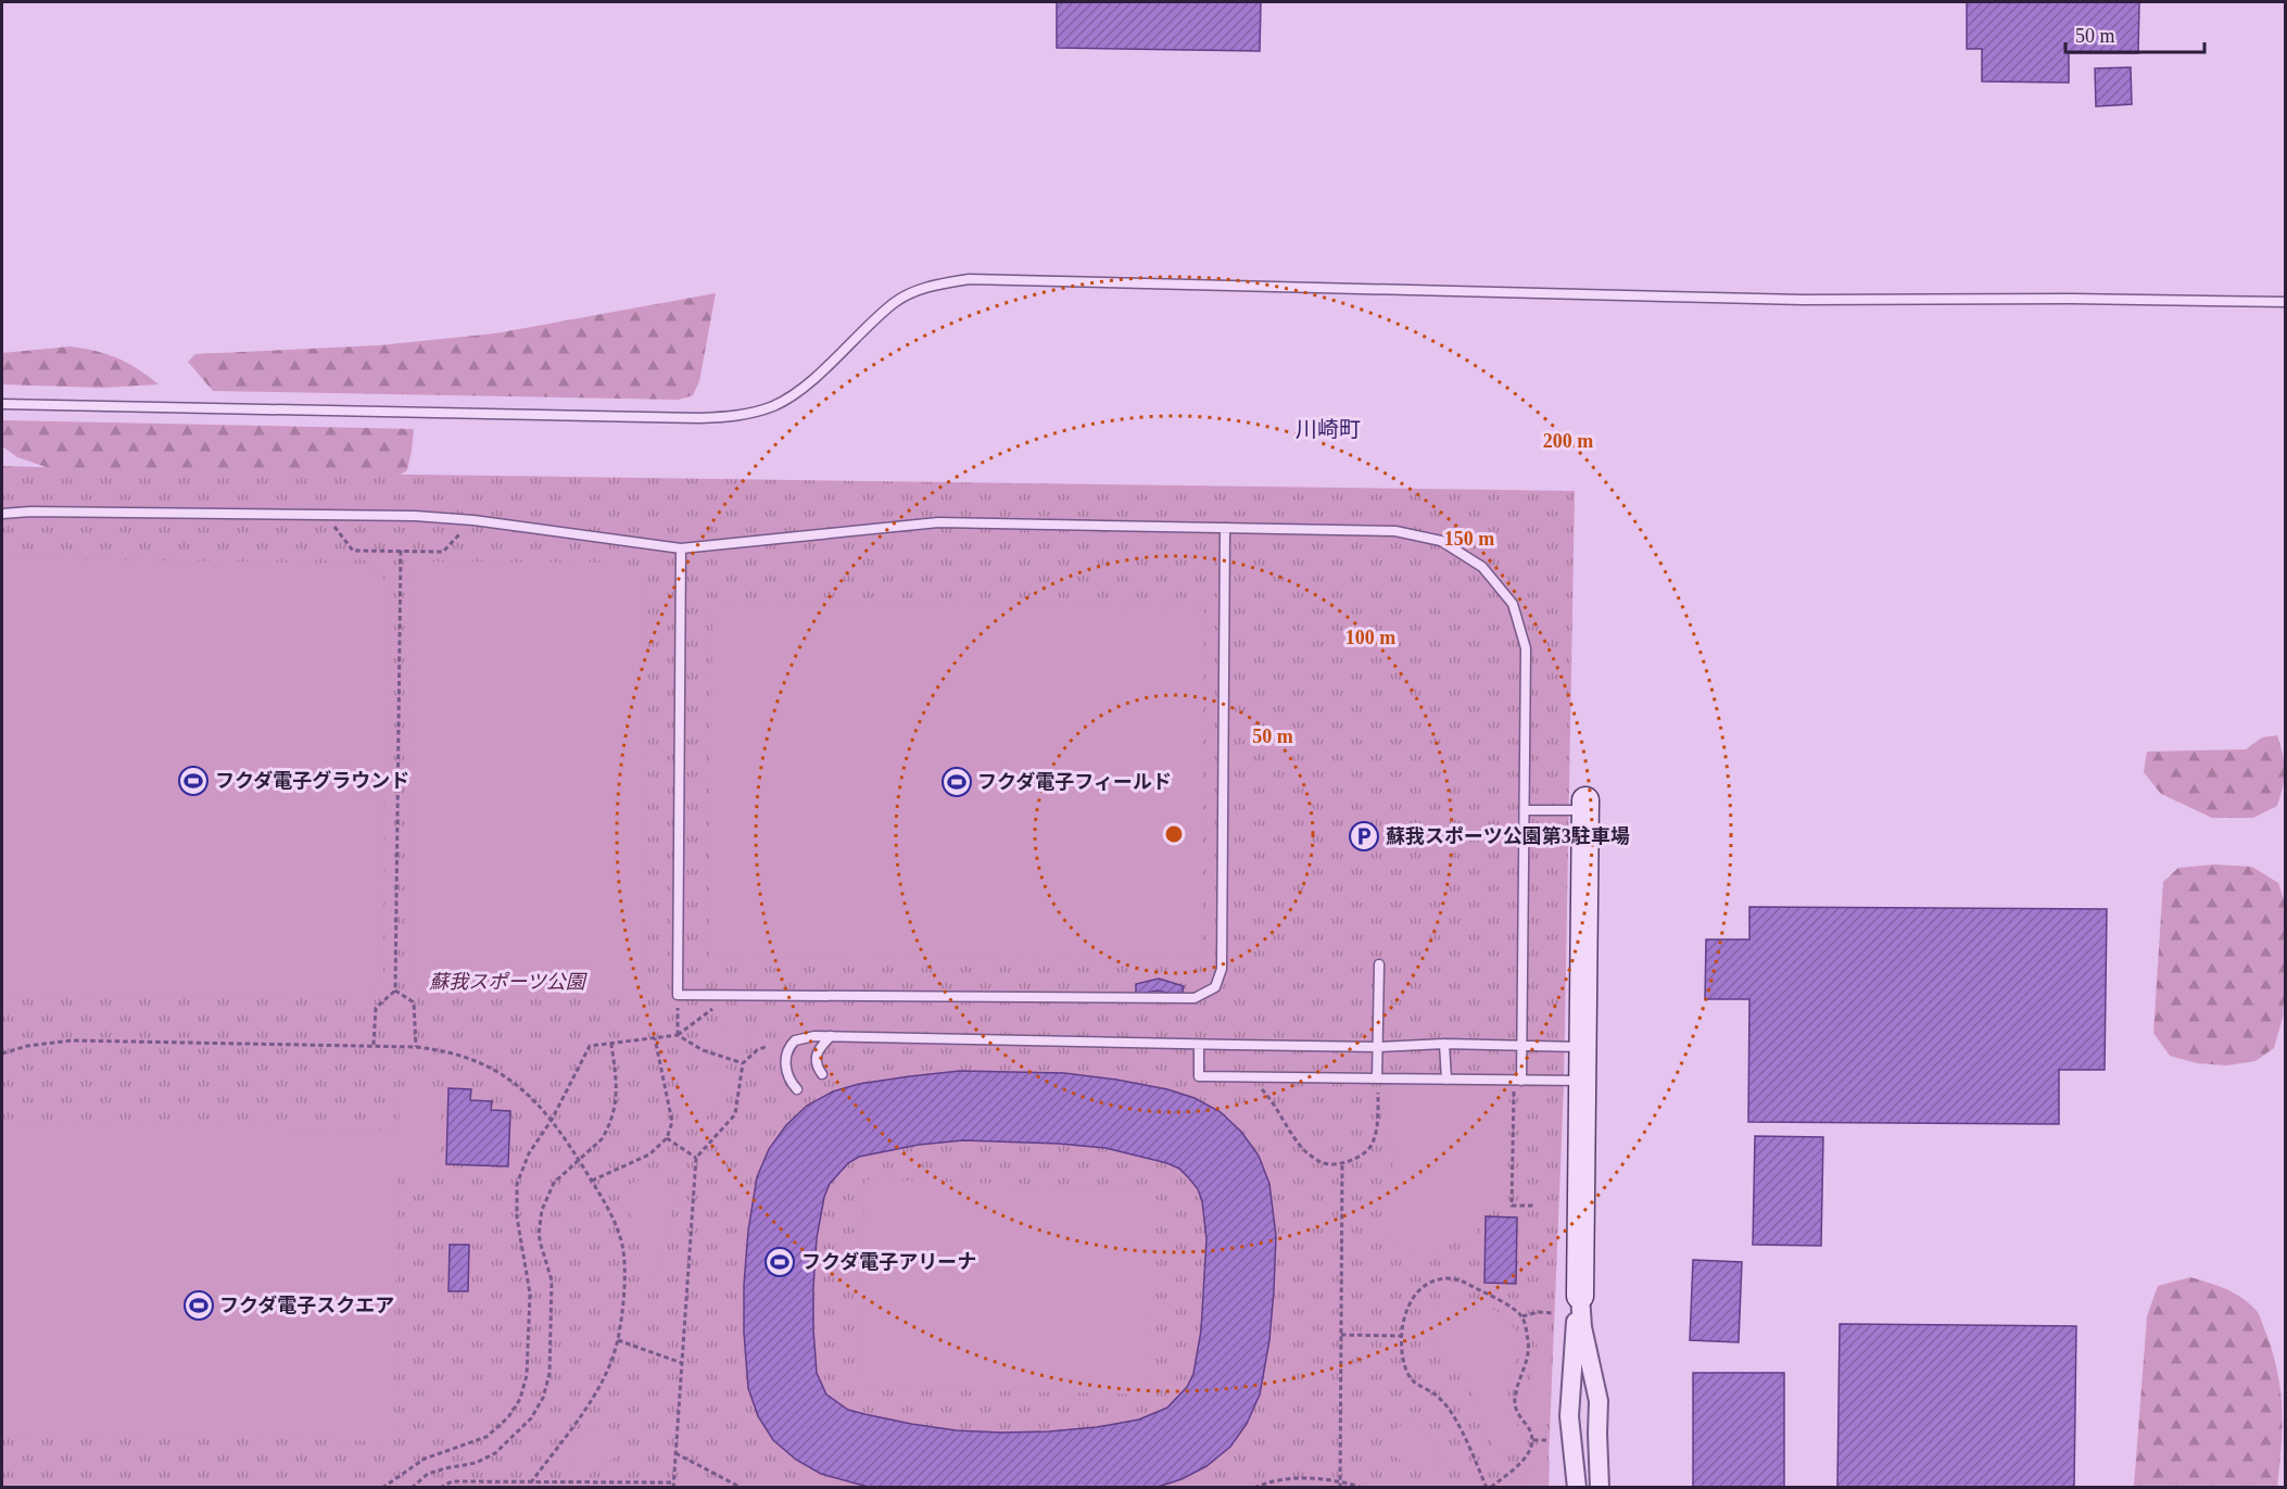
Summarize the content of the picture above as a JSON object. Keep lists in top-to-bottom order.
{
  "districts": ["川崎町"],
  "parks": ["蘇我スポーツ公園"],
  "places": {
    "sports": [
      "フクダ電子グラウンド",
      "フクダ電子フィールド",
      "フクダ電子アリーナ",
      "フクダ電子スクエア"
    ],
    "parking": ["蘇我スポーツ公園第3駐車場"]
  },
  "scale_bar": "50 m",
  "rings": [
    "200 m",
    "150 m",
    "100 m",
    "50 m"
  ]
}
